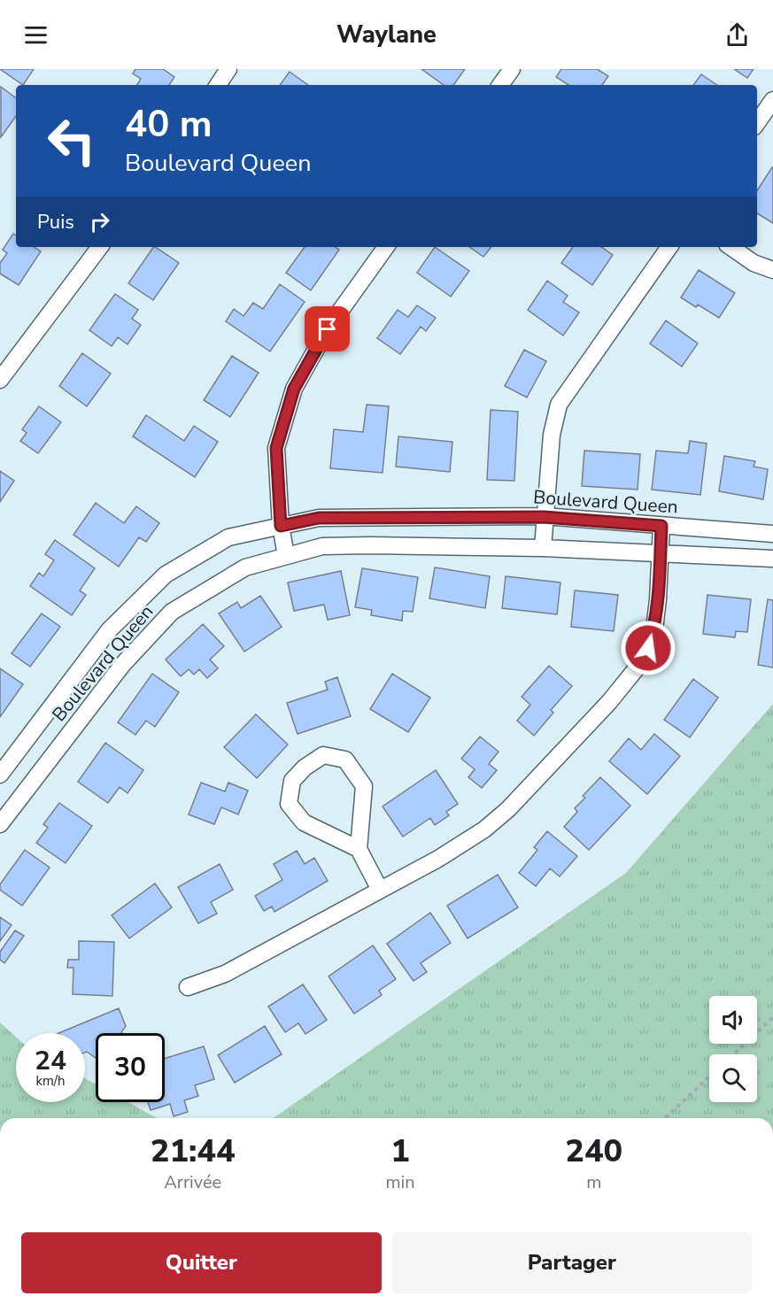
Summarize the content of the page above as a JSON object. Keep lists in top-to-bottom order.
{
  "streets": {
    "street": ["Boulevard Queen"]
  },
  "page": {
    "header": "Waylane",
    "turn": ["40 m", "Boulevard Queen"],
    "then": "Puis",
    "speed": "24 km/h",
    "limit": "30",
    "eta": [
      "21:44",
      "Arrivée",
      "1",
      "min",
      "240",
      "m"
    ],
    "buttons": ["Quitter", "Partager"]
  }
}
